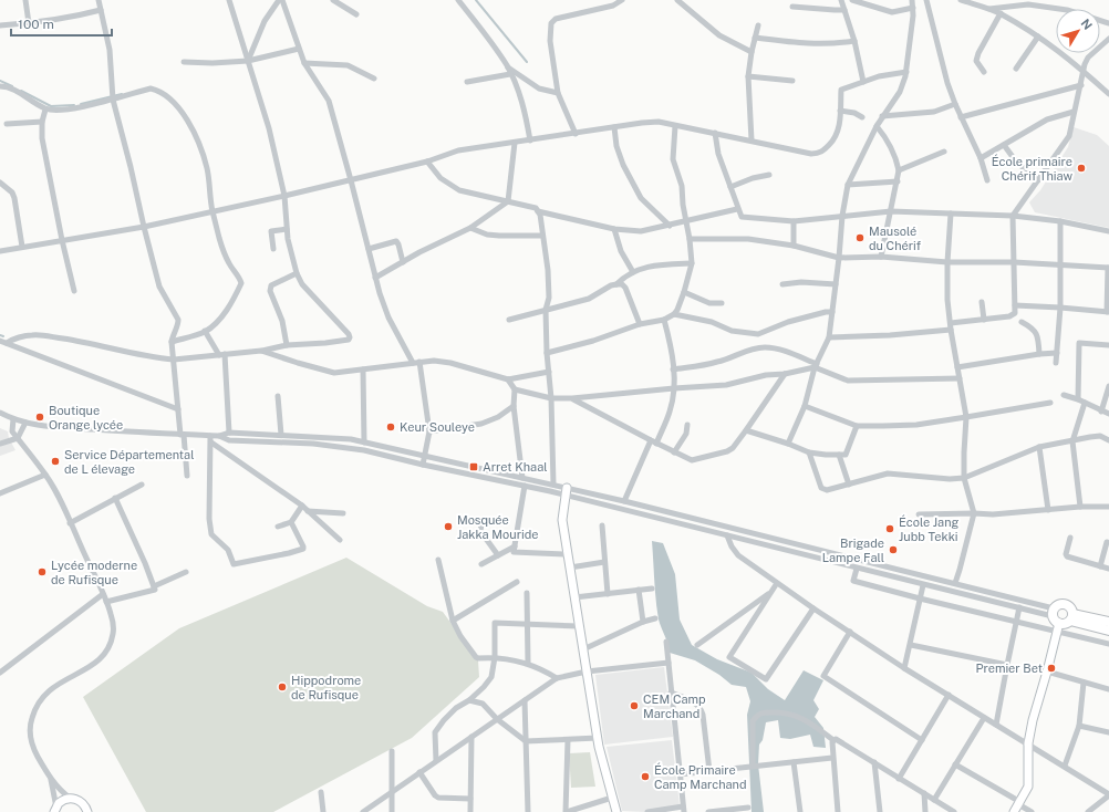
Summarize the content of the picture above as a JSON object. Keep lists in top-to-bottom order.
{
  "places": {
    "other": [
      "École primaire Chérif Thiaw",
      "Mausolé du Chérif",
      "Boutique Orange lycée",
      "Keur Souleye",
      "Service Départemental de L élevage",
      "Mosquée Jakka Mouride",
      "École Jang Jubb Tekki",
      "Brigade Lampe Fall",
      "Lycée moderne de Rufisque",
      "Premier Bet",
      "Hippodrome de Rufisque",
      "CEM Camp Marchand",
      "École Primaire Camp Marchand"
    ],
    "transit": ["Arret Khaal"]
  },
  "scale_bar": "100 m",
  "north": "top right"
}
